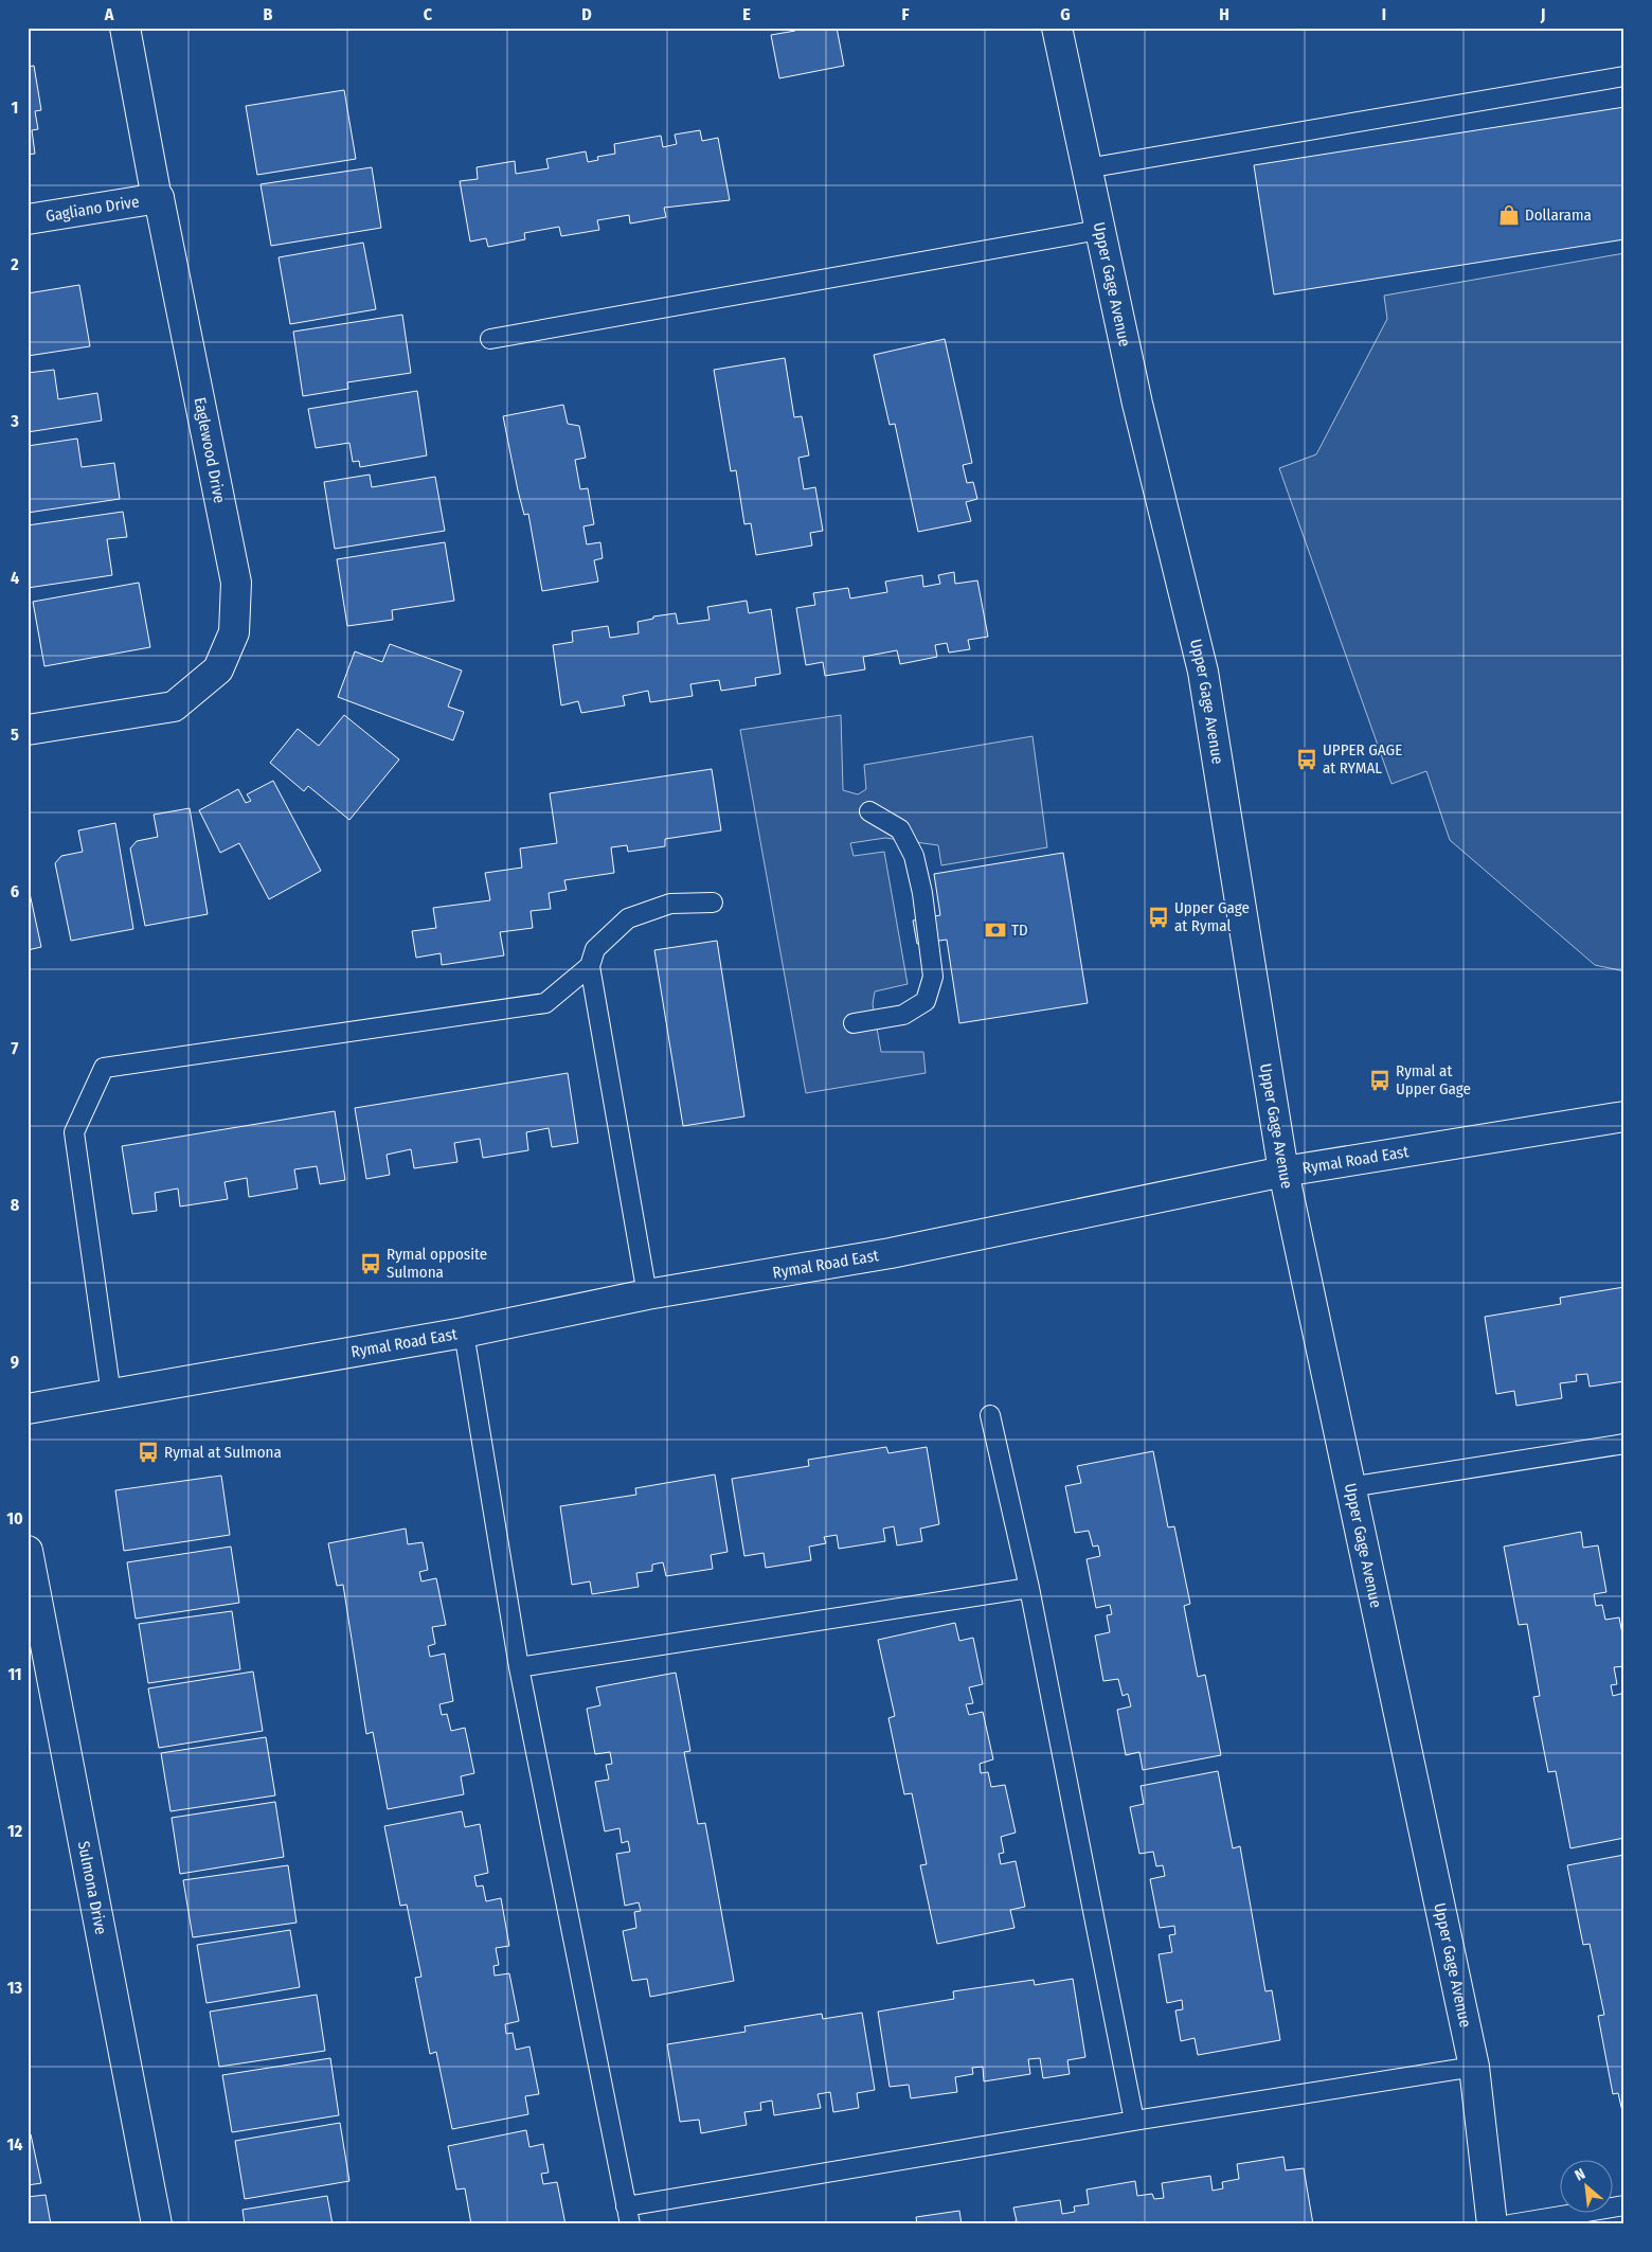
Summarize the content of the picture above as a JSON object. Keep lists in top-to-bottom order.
{
  "streets": {
    "main road": [
      "Gagliano Drive",
      "Upper Gage Avenue",
      "Eaglewood Drive",
      "Rymal Road East",
      "Sulmona Drive"
    ]
  },
  "crossings": [
    ["Gagliano Drive", "Eaglewood Drive"],
    ["Upper Gage Avenue", "Rymal Road East"]
  ],
  "places": {
    "shop": ["Dollarama"],
    "bus stop": [
      "UPPER GAGE at RYMAL",
      "Upper Gage at Rymal",
      "Rymal at Upper Gage",
      "Rymal opposite Sulmona",
      "Rymal at Sulmona"
    ],
    "bank": ["TD"]
  },
  "north": "top left",
  "grid": {
    "columns": [
      "A",
      "B",
      "C",
      "D",
      "E",
      "F",
      "G",
      "H",
      "I",
      "J"
    ],
    "rows": [
      "1",
      "2",
      "3",
      "4",
      "5",
      "6",
      "7",
      "8",
      "9",
      "10",
      "11",
      "12",
      "13",
      "14"
    ]
  }
}
